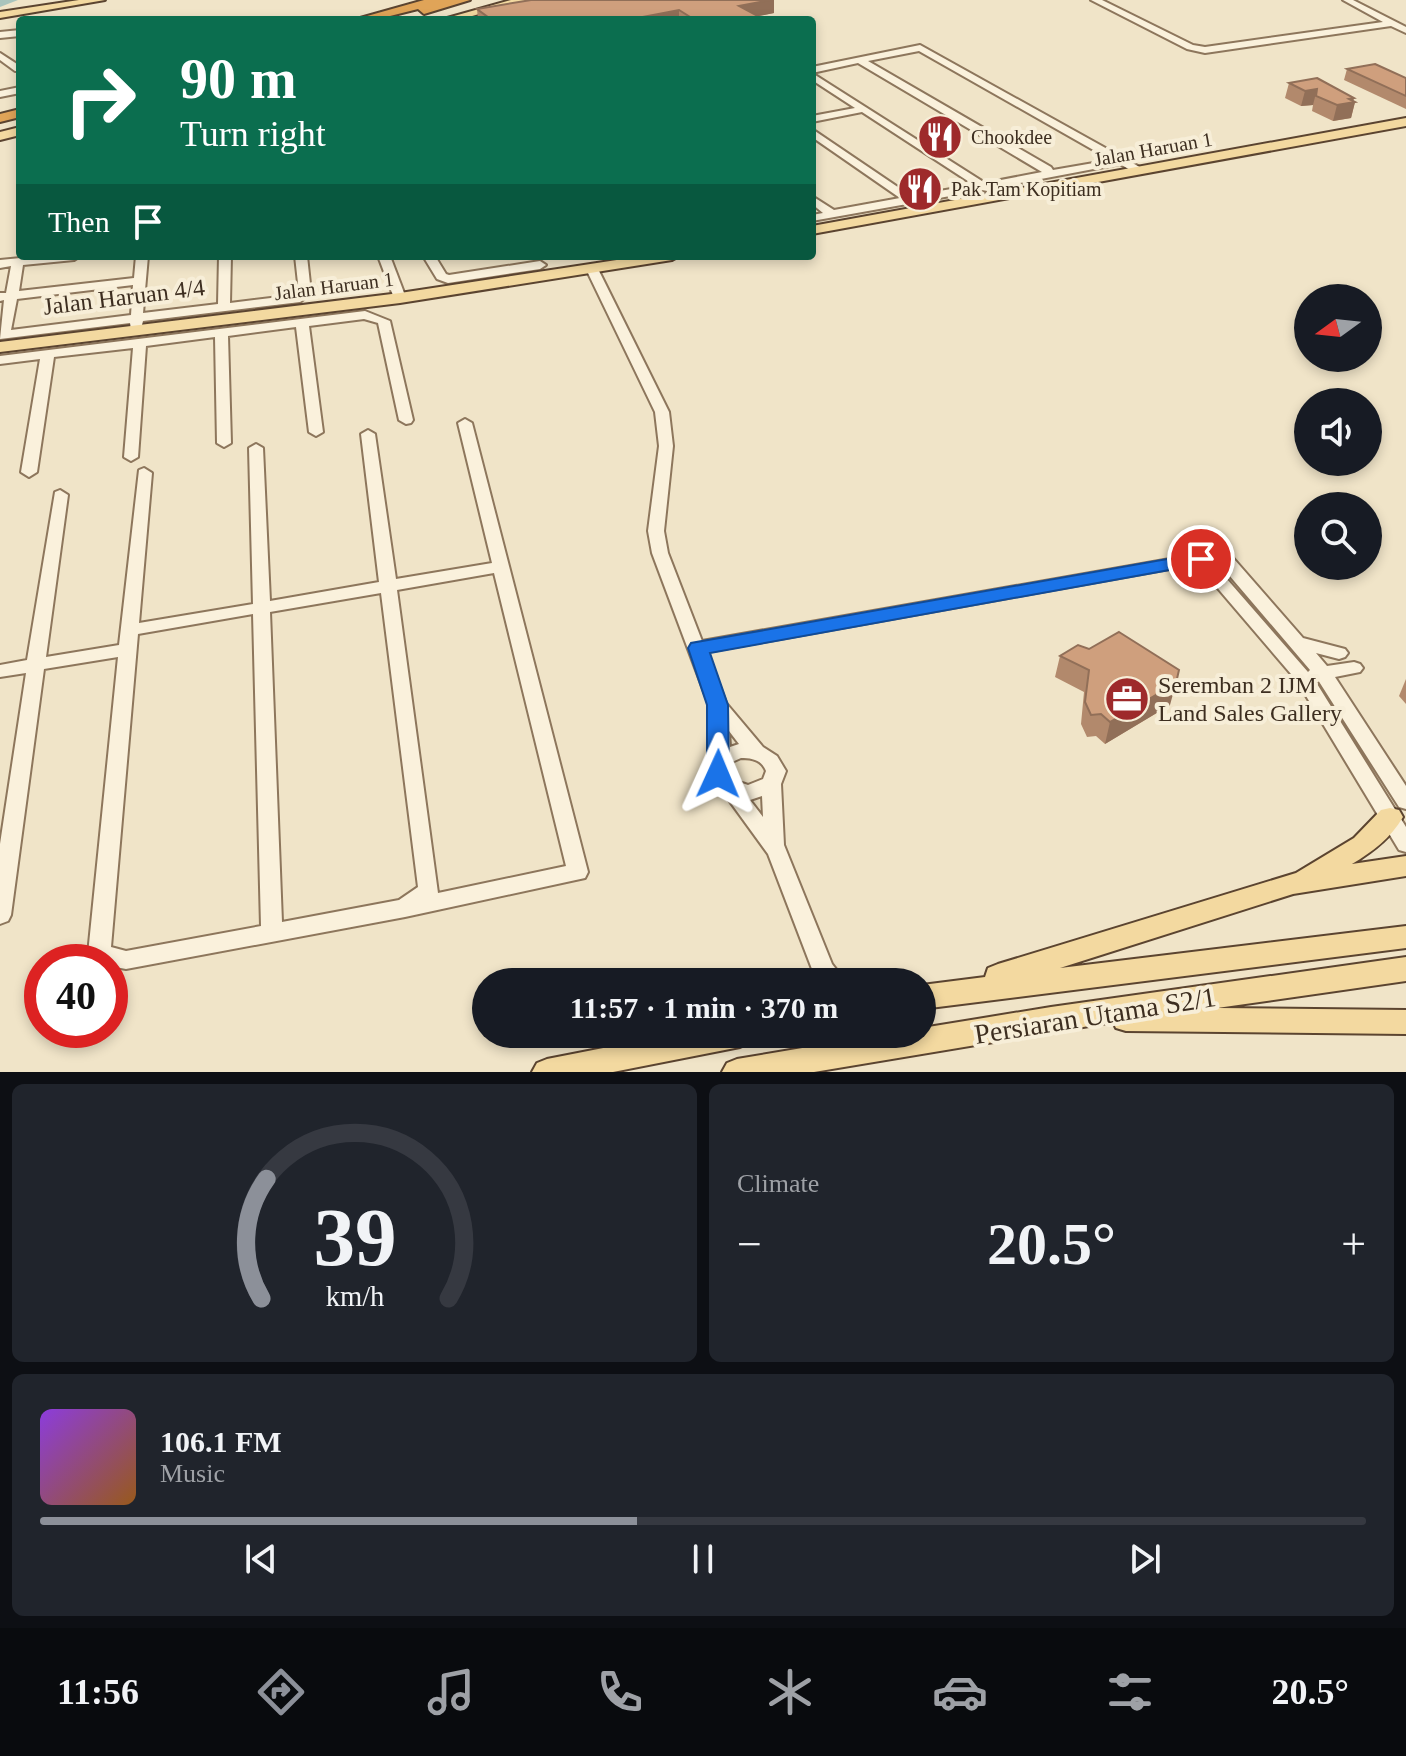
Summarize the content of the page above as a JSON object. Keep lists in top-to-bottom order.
{
  "streets": {
    "main road": ["Jalan Haruan 1", "Persiaran Utama S2/1"],
    "street": ["Jalan Haruan 4/4"]
  },
  "crossings": [
    ["Jalan Haruan 1", "Jalan Haruan 4/4"]
  ],
  "places": {
    "restaurant": ["Chookdee", "Pak Tam Kopitiam"],
    "office": ["Seremban 2 IJM Land Sales Gallery"]
  },
  "north": "left",
  "page": {
    "turn": ["90 m", "Turn right"],
    "then": "Then",
    "limit": "40",
    "trip": "11:57 · 1 min · 370 m",
    "tile": "Climate",
    "heat": ["−", "20.5°", "+"],
    "song": ["106.1 FM", "Music"],
    "tabs": ["11:56", "20.5°"],
    "gauge": ["39", "km/h"]
  }
}
